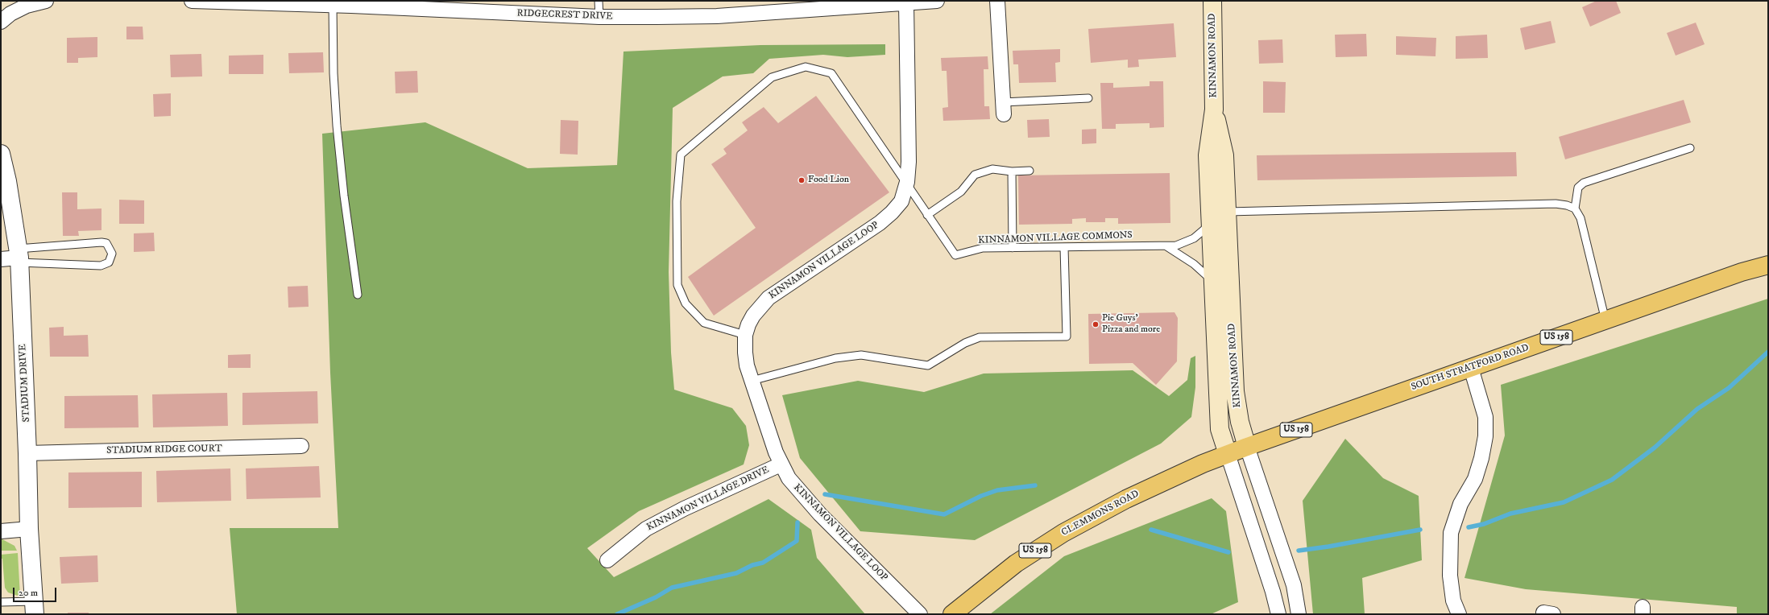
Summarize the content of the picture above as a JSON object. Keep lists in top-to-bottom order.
{
  "streets": {
    "main road": [
      "KINNAMON ROAD",
      "US 158",
      "SOUTH STRATFORD ROAD",
      "CLEMMONS ROAD"
    ],
    "street": [
      "RIDGECREST DRIVE",
      "KINNAMON VILLAGE LOOP",
      "STADIUM DRIVE",
      "STADIUM RIDGE COURT",
      "KINNAMON VILLAGE DRIVE"
    ],
    "lane": ["KINNAMON VILLAGE COMMONS"]
  },
  "crossings": [
    ["RIDGECREST DRIVE", "KINNAMON VILLAGE LOOP"],
    ["KINNAMON ROAD", "KINNAMON VILLAGE COMMONS"],
    ["KINNAMON ROAD", "SOUTH STRATFORD ROAD"],
    ["KINNAMON ROAD", "CLEMMONS ROAD"],
    ["KINNAMON VILLAGE COMMONS", "KINNAMON VILLAGE LOOP"],
    ["KINNAMON VILLAGE LOOP", "KINNAMON VILLAGE DRIVE"],
    ["SOUTH STRATFORD ROAD", "CLEMMONS ROAD"],
    ["STADIUM DRIVE", "STADIUM RIDGE COURT"]
  ],
  "places": ["Food Lion", "Pie Guys' Pizza and more"],
  "scale_bar": "20 m"
}
